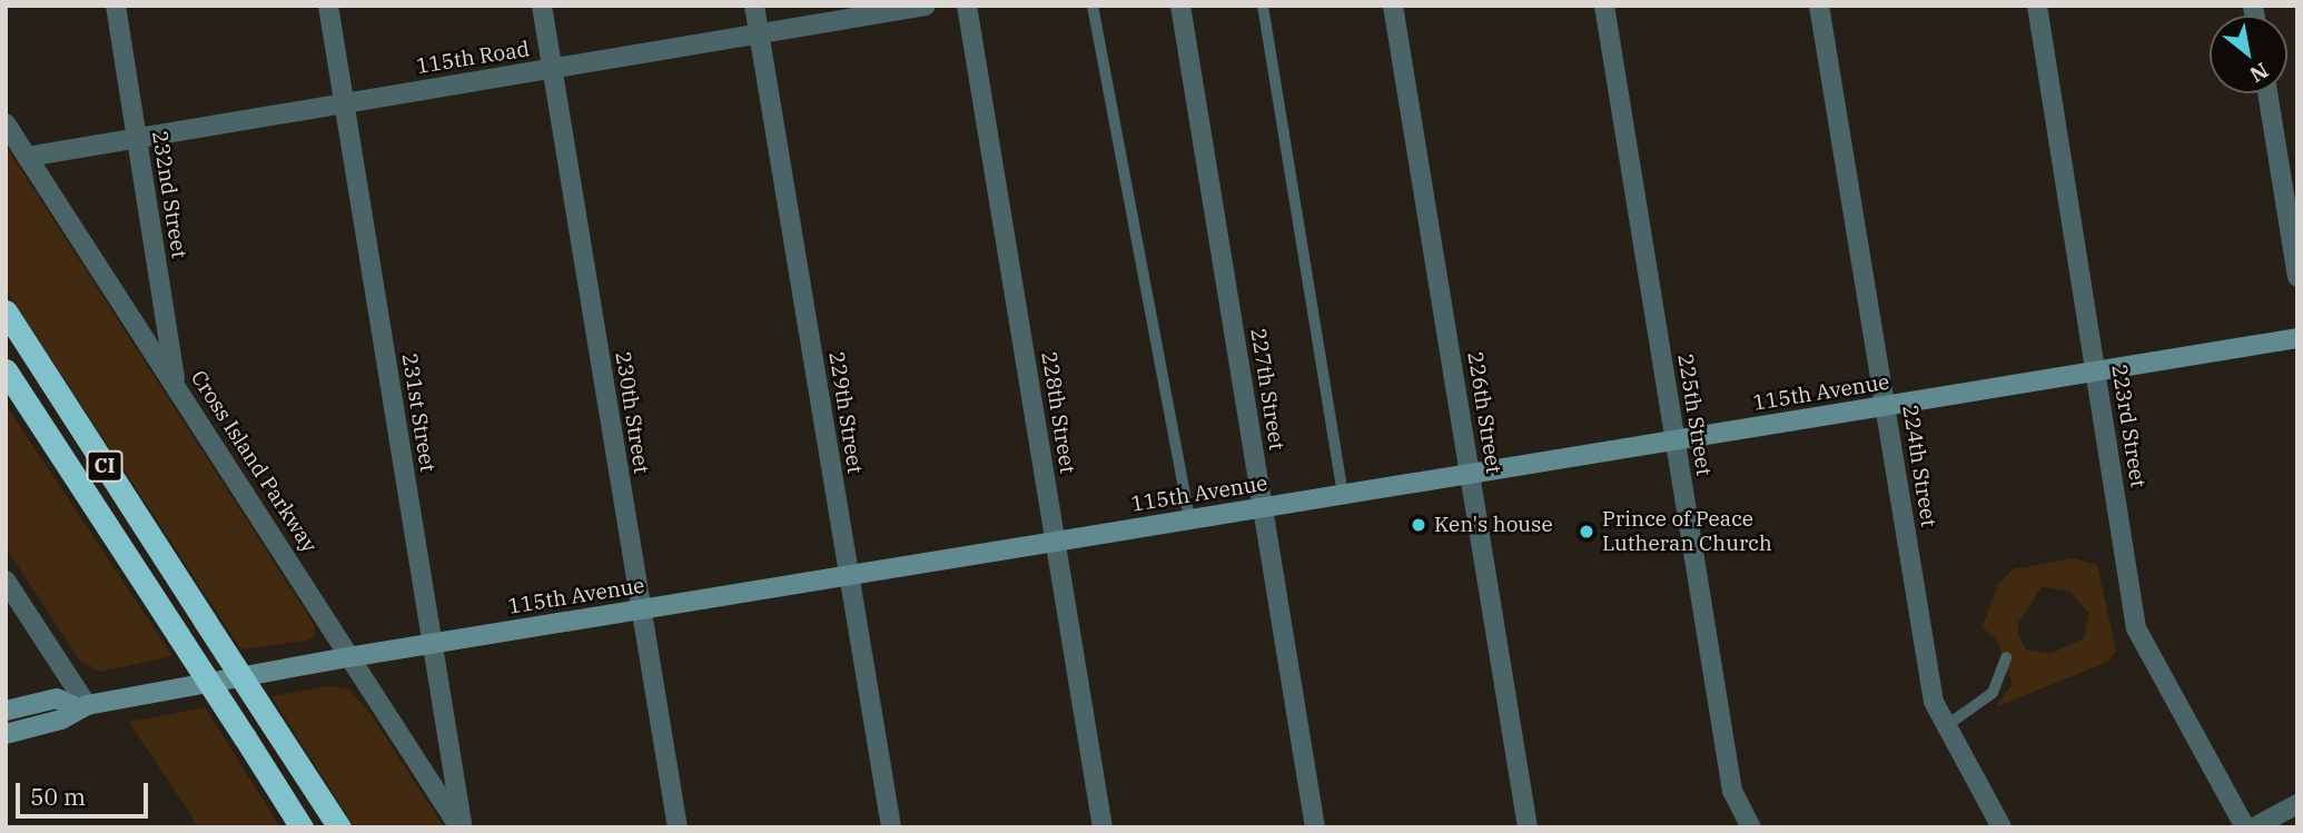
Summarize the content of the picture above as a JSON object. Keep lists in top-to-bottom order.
{
  "streets": {
    "highway": ["CI"],
    "main road": ["115th Avenue"],
    "street": [
      "115th Road",
      "232nd Street",
      "227th Street",
      "231st Street",
      "230th Street",
      "229th Street",
      "228th Street",
      "226th Street",
      "225th Street",
      "223rd Street",
      "Cross Island Parkway",
      "224th Street"
    ]
  },
  "crossings": [
    ["115th Road", "232nd Street"],
    ["115th Road", "231st Street"],
    ["115th Road", "230th Street"],
    ["115th Road", "229th Street"],
    ["115th Road", "Cross Island Parkway"],
    ["232nd Street", "Cross Island Parkway"],
    ["227th Street", "115th Avenue"],
    ["115th Avenue", "231st Street"],
    ["115th Avenue", "230th Street"],
    ["115th Avenue", "229th Street"],
    ["115th Avenue", "228th Street"],
    ["115th Avenue", "226th Street"],
    ["115th Avenue", "225th Street"],
    ["115th Avenue", "223rd Street"],
    ["115th Avenue", "Cross Island Parkway"],
    ["115th Avenue", "224th Street"],
    ["231st Street", "Cross Island Parkway"]
  ],
  "places": ["Ken's house", "Prince of Peace Lutheran Church"],
  "scale_bar": "50 m",
  "north": "bottom right"
}
